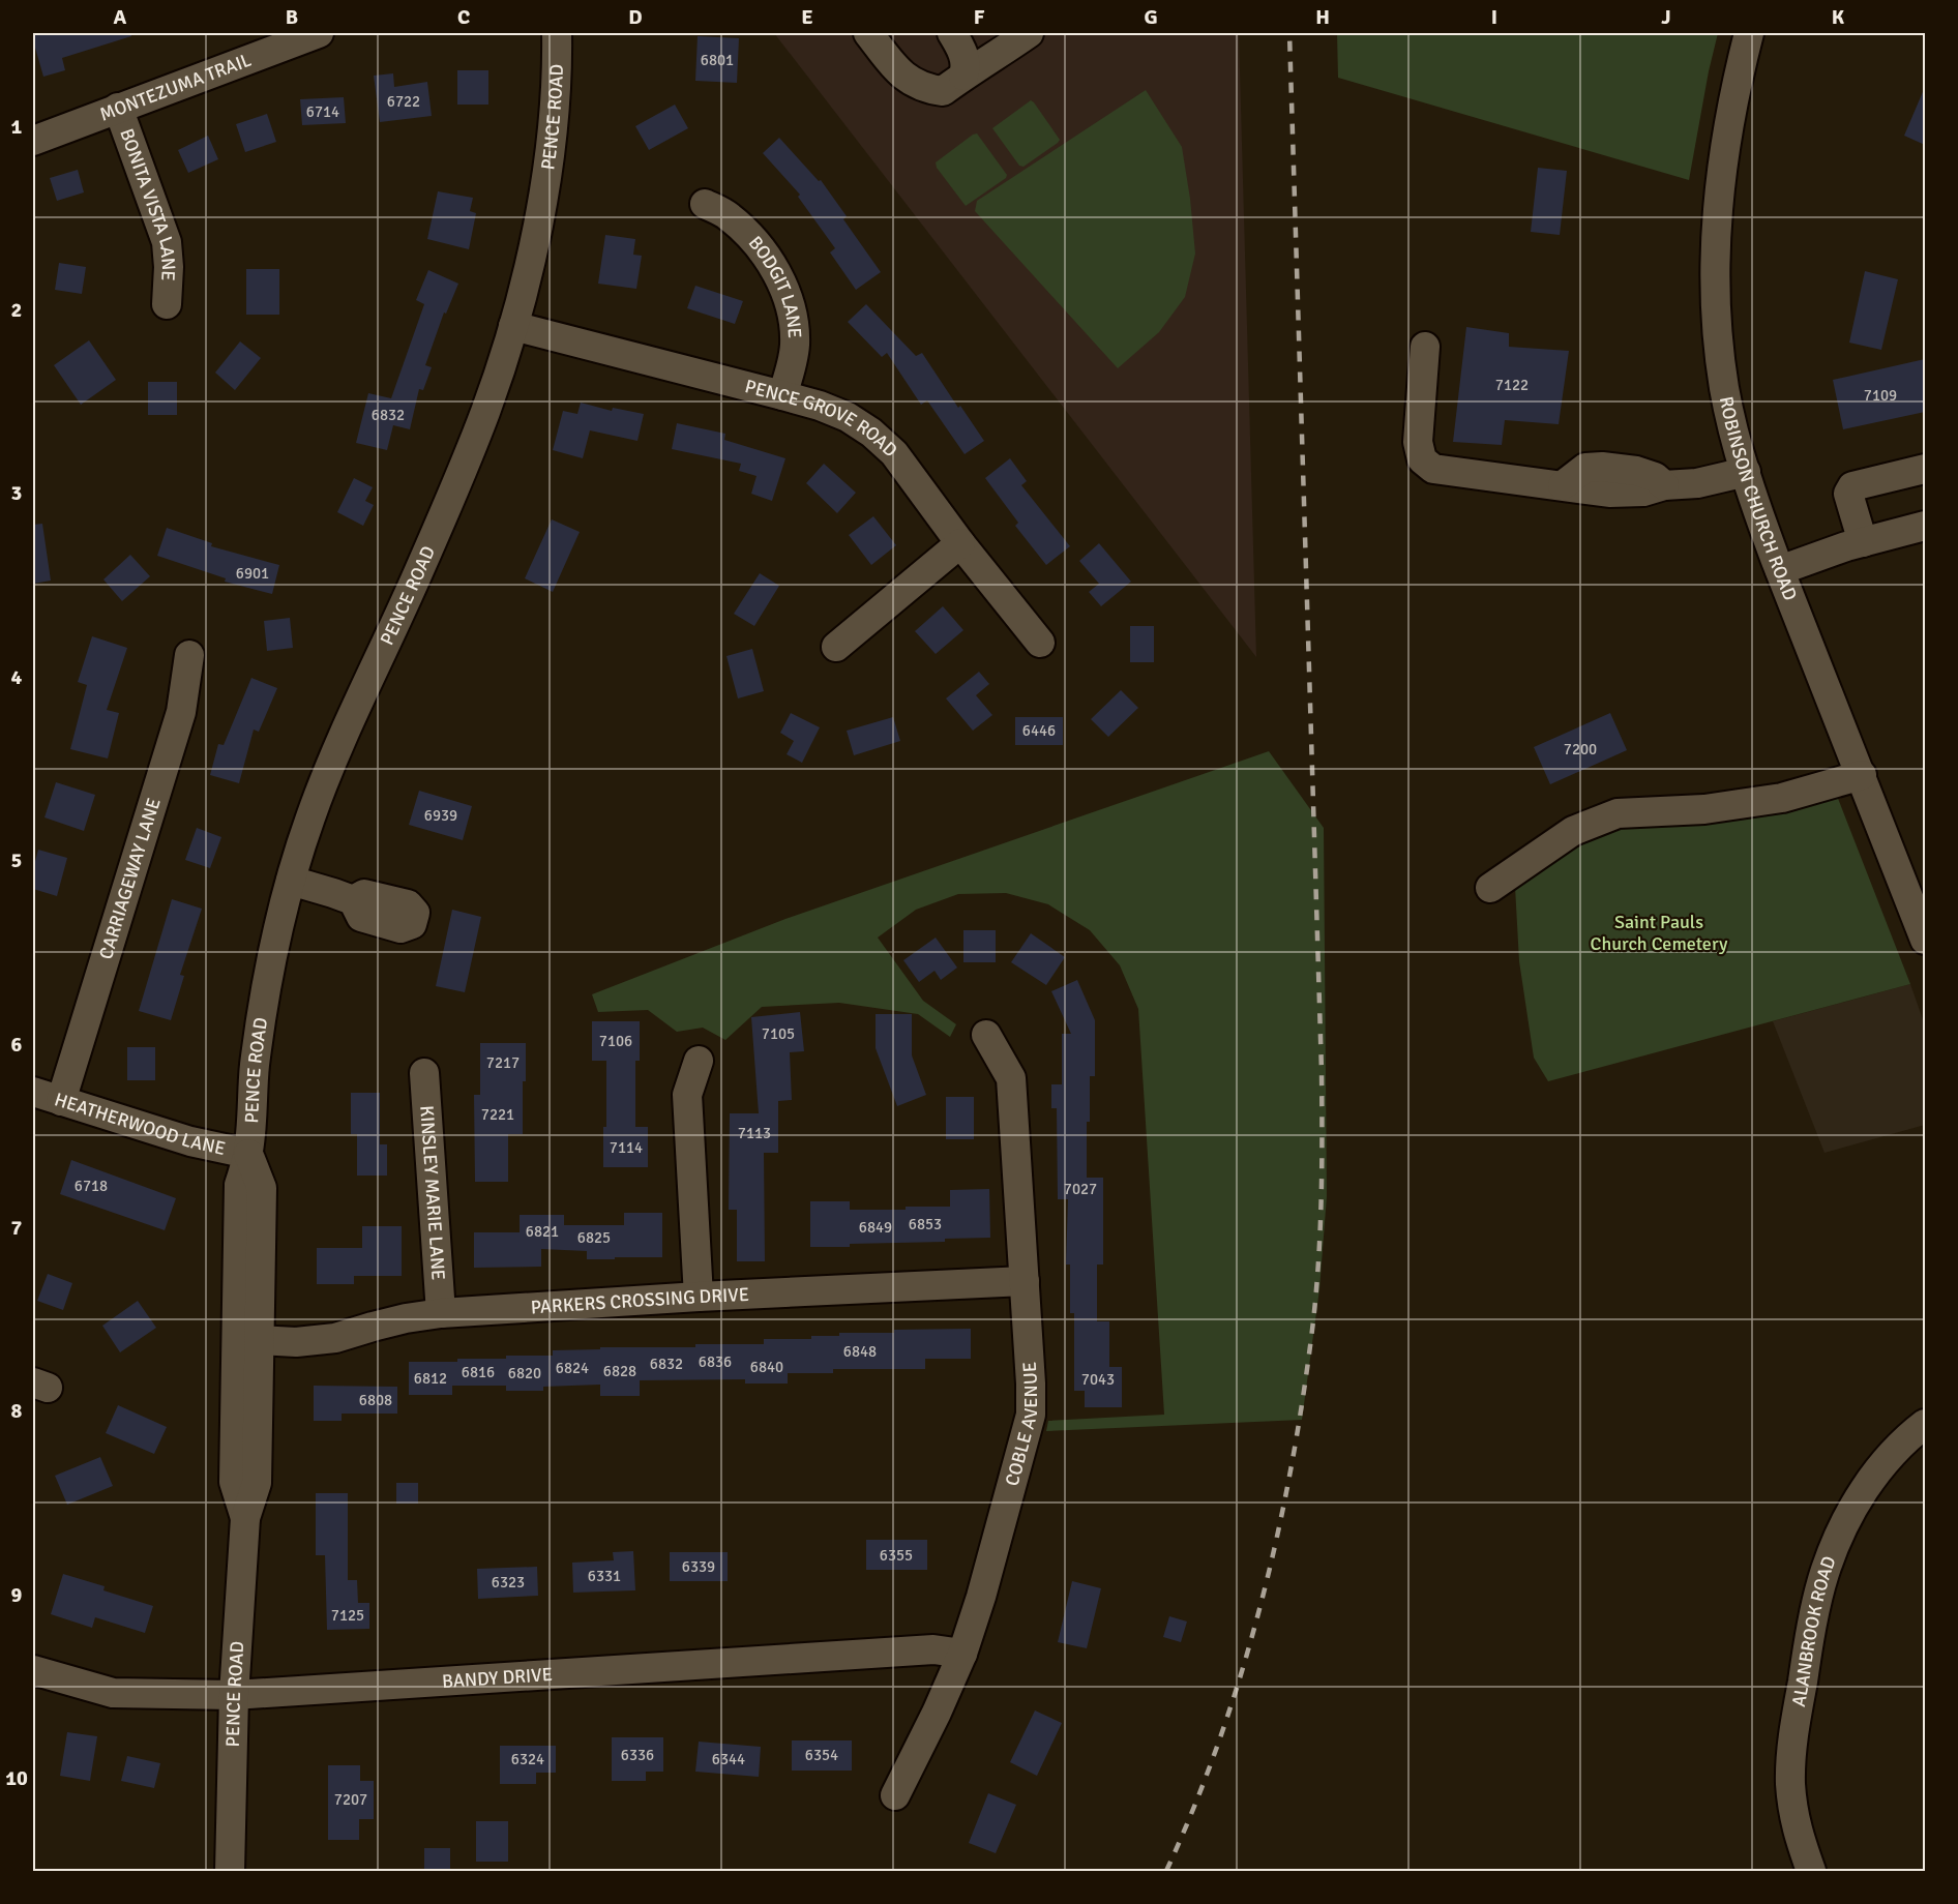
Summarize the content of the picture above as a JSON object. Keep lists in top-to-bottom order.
{
  "streets": {
    "street": [
      "MONTEZUMA TRAIL",
      "PENCE ROAD",
      "BONITA VISTA LANE",
      "BODGIT LANE",
      "PENCE GROVE ROAD",
      "ROBINSON CHURCH ROAD",
      "CARRIAGEWAY LANE",
      "HEATHERWOOD LANE",
      "KINSLEY MARIE LANE",
      "PARKERS CROSSING DRIVE",
      "COBLE AVENUE",
      "ALANBROOK ROAD",
      "BANDY DRIVE"
    ]
  },
  "crossings": [
    ["MONTEZUMA TRAIL", "BONITA VISTA LANE"],
    ["PENCE ROAD", "PENCE GROVE ROAD"],
    ["PENCE ROAD", "HEATHERWOOD LANE"],
    ["PENCE ROAD", "PARKERS CROSSING DRIVE"],
    ["PENCE ROAD", "BANDY DRIVE"],
    ["BODGIT LANE", "PENCE GROVE ROAD"],
    ["CARRIAGEWAY LANE", "HEATHERWOOD LANE"],
    ["KINSLEY MARIE LANE", "PARKERS CROSSING DRIVE"],
    ["PARKERS CROSSING DRIVE", "COBLE AVENUE"],
    ["COBLE AVENUE", "BANDY DRIVE"]
  ],
  "parks": ["Saint Pauls Church Cemetery"],
  "house_numbers": [
    "6801",
    "6722",
    "6714",
    "7122",
    "7109",
    "6832",
    "6901",
    "6446",
    "7200",
    "6939",
    "7105",
    "7106",
    "7217",
    "7221",
    "7113",
    "7114",
    "6718",
    "7027",
    "6853",
    "6849",
    "6821",
    "6825",
    "6848",
    "6836",
    "6832",
    "6840",
    "6824",
    "6828",
    "6816",
    "6820",
    "6812",
    "7043",
    "6808",
    "6355",
    "6339",
    "6331",
    "6323",
    "7125",
    "6336",
    "6354",
    "6324",
    "6344",
    "7207"
  ],
  "grid": {
    "columns": [
      "A",
      "B",
      "C",
      "D",
      "E",
      "F",
      "G",
      "H",
      "I",
      "J",
      "K"
    ],
    "rows": [
      "1",
      "2",
      "3",
      "4",
      "5",
      "6",
      "7",
      "8",
      "9",
      "10"
    ]
  }
}
